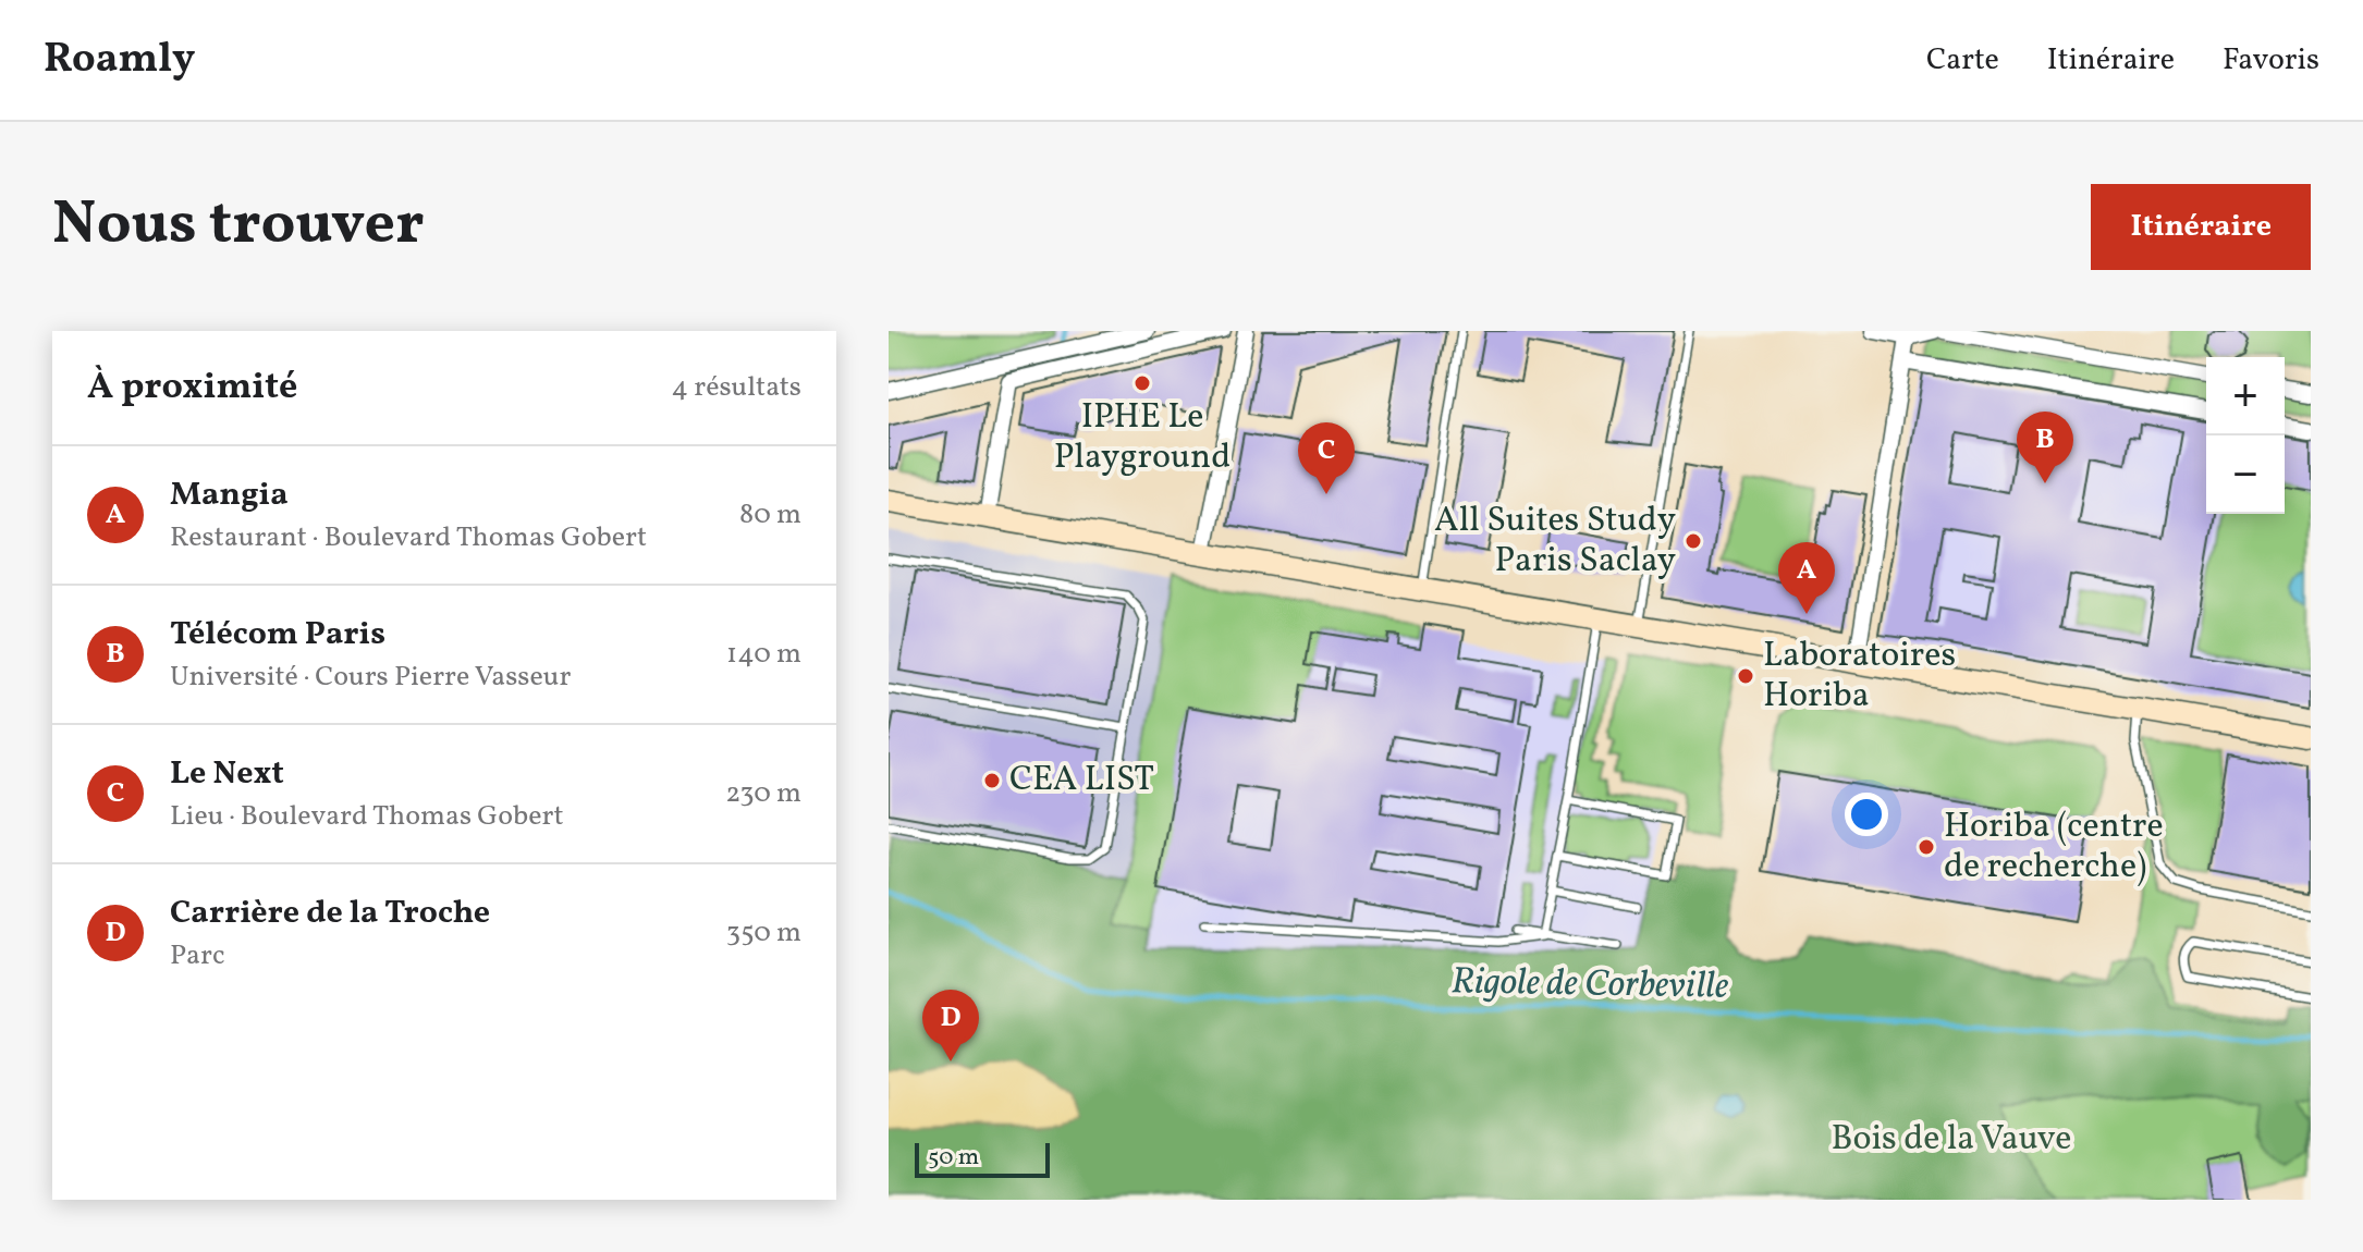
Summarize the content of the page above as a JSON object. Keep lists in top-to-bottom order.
{
  "water": ["Rigole de Corbeville"],
  "parks": ["Bois de la Vauve"],
  "places": [
    "IPHE Le Playground",
    "All Suites Study Paris Saclay",
    "Laboratoires Horiba",
    "CEA LIST",
    "Horiba (centre de recherche)"
  ],
  "scale_bar": "50 m",
  "page": {
    "header": "Roamly",
    "nav": ["Carte", "Itinéraire", "Favoris"],
    "title": "Nous trouver",
    "buttons": "Itinéraire",
    "heading": ["À proximité", "4 résultats"],
    "map_buttons": ["+", "−"],
    "pins": [
      "B",
      "C",
      "A",
      "D"
    ],
    "list": [
      {
        "mark": "A",
        "name": "Mangia",
        "note": "Restaurant · Boulevard Thomas Gobert",
        "value": "80 m"
      },
      {
        "mark": "B",
        "name": "Télécom Paris",
        "note": "Université · Cours Pierre Vasseur",
        "value": "140 m"
      },
      {
        "mark": "C",
        "name": "Le Next",
        "note": "Lieu · Boulevard Thomas Gobert",
        "value": "230 m"
      },
      {
        "mark": "D",
        "name": "Carrière de la Troche",
        "note": "Parc",
        "value": "350 m"
      }
    ],
    "scale": "50 m"
  }
}
